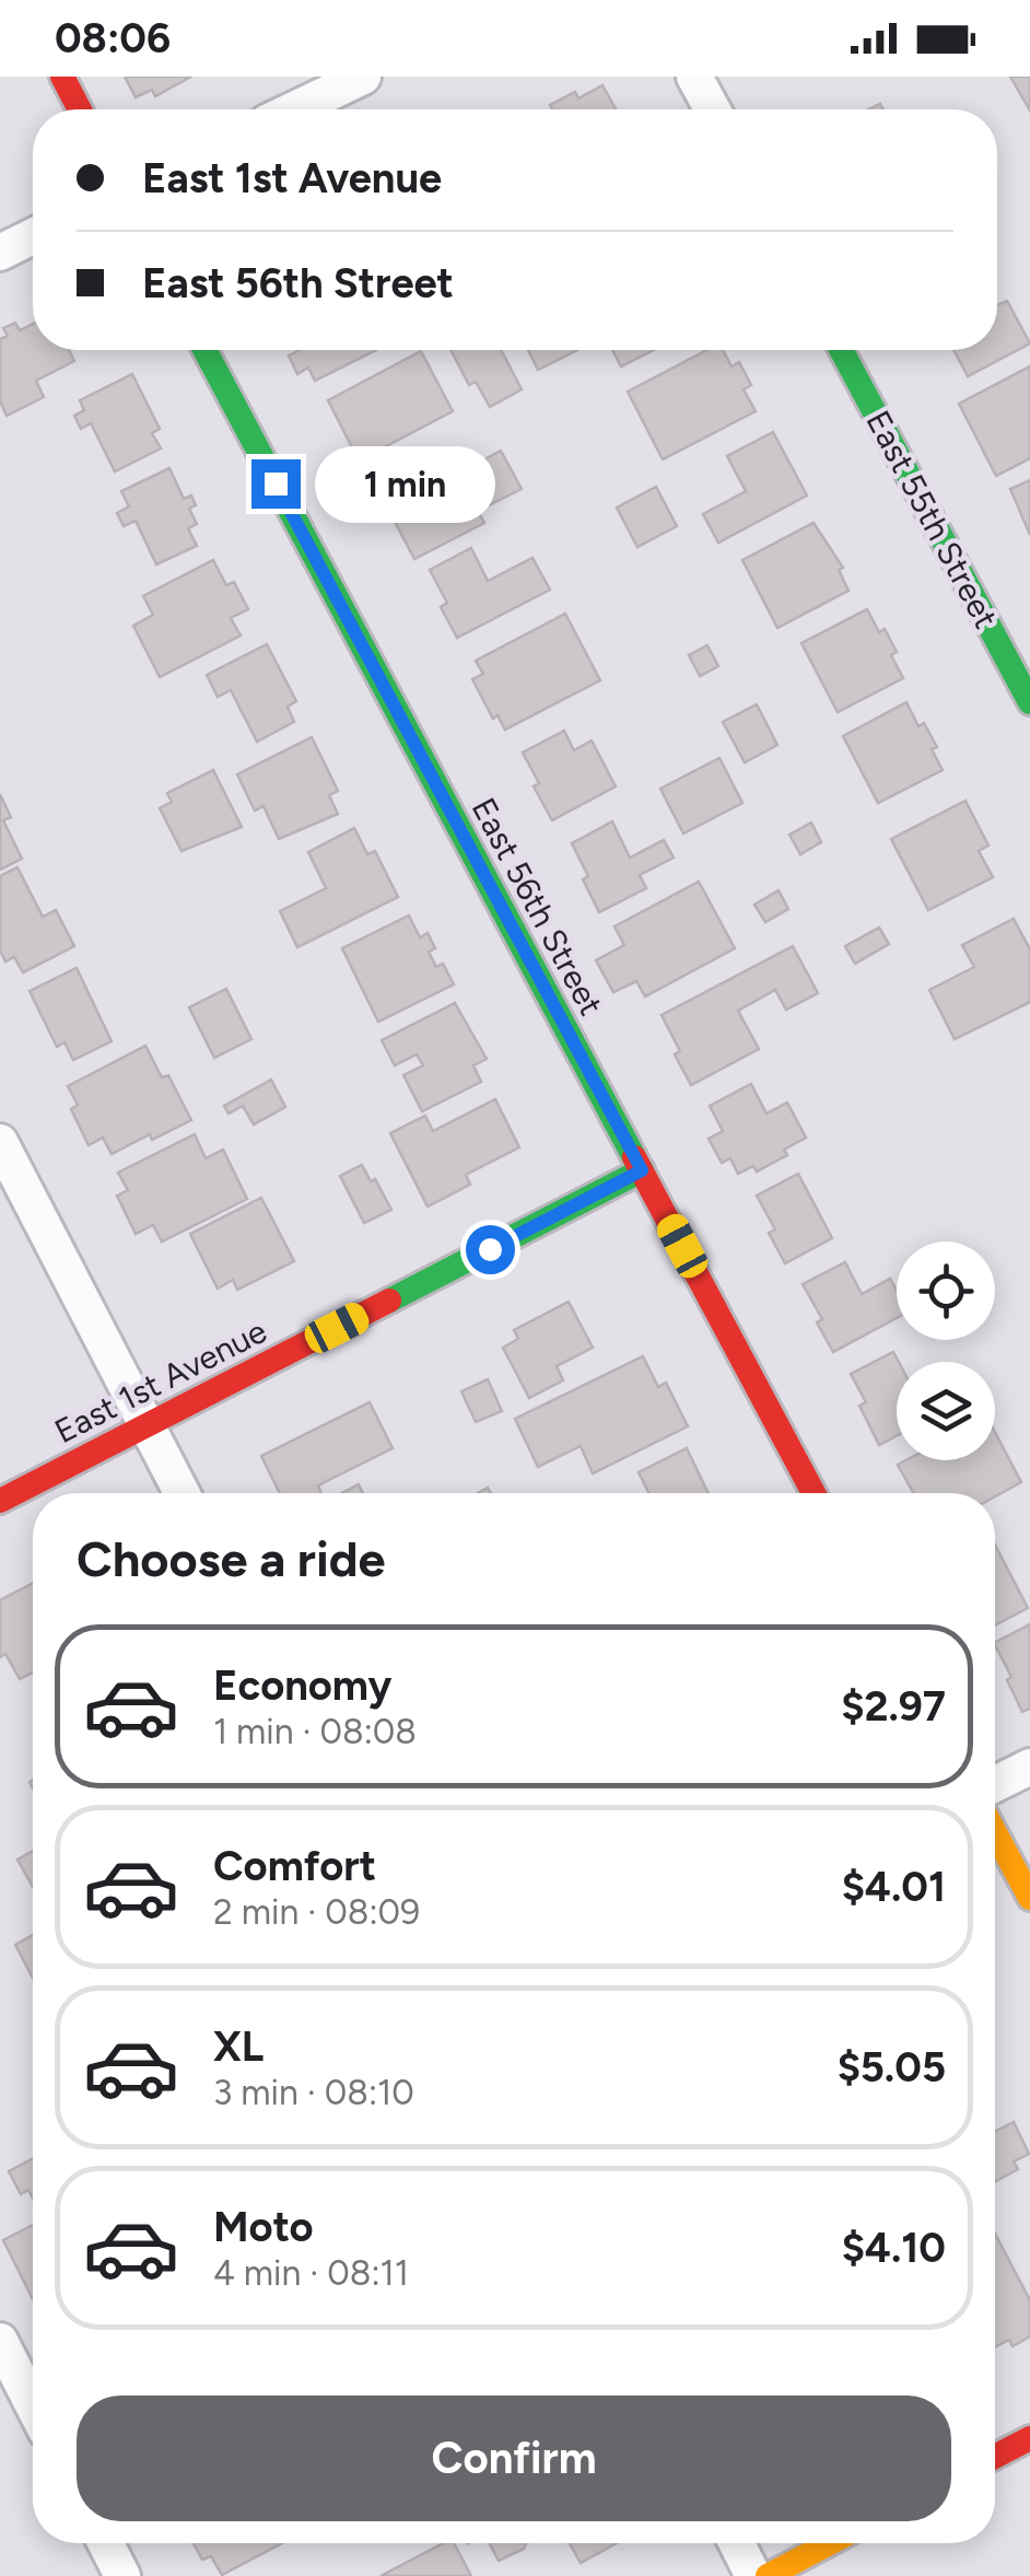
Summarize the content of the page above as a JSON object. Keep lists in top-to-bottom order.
{
  "streets": {
    "street": ["East 55th Street", "East 56th Street", "East 1st Avenue"]
  },
  "crossings": [
    ["East 56th Street", "East 1st Avenue"]
  ],
  "page": {
    "status": "08:06",
    "banner": ["East 1st Avenue", "East 56th Street"],
    "bubble": "1 min",
    "heading": "Choose a ride",
    "list": [
      {
        "name": "Economy",
        "note": "1 min · 08:08",
        "value": "$2.97"
      },
      {
        "name": "Comfort",
        "note": "2 min · 08:09",
        "value": "$4.01"
      },
      {
        "name": "XL",
        "note": "3 min · 08:10",
        "value": "$5.05"
      },
      {
        "name": "Moto",
        "note": "4 min · 08:11",
        "value": "$4.10"
      }
    ],
    "buttons": "Confirm"
  }
}
